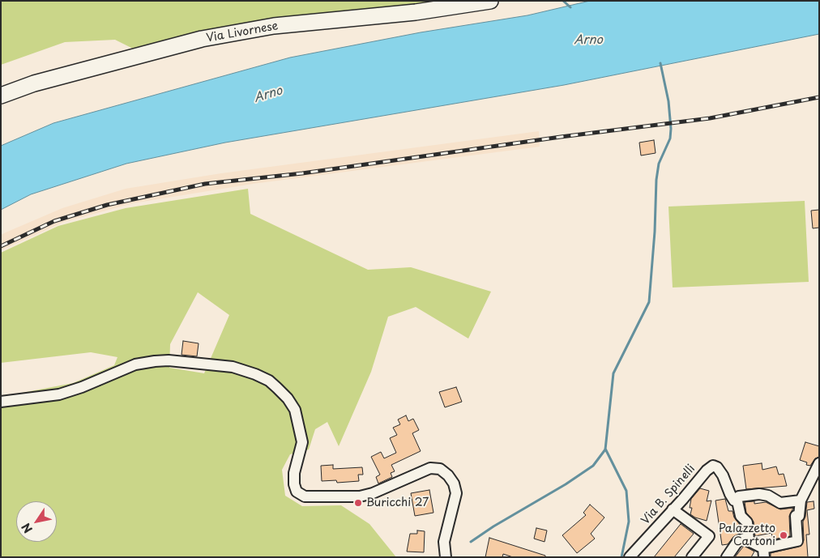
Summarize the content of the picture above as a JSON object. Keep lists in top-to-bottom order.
{
  "streets": {
    "main road": ["Via Livornese"],
    "street": ["Via B. Spinelli"]
  },
  "water": ["Arno"],
  "places": ["Buricchi 27", "Palazzetto Cartoni"],
  "north": "bottom left"
}
